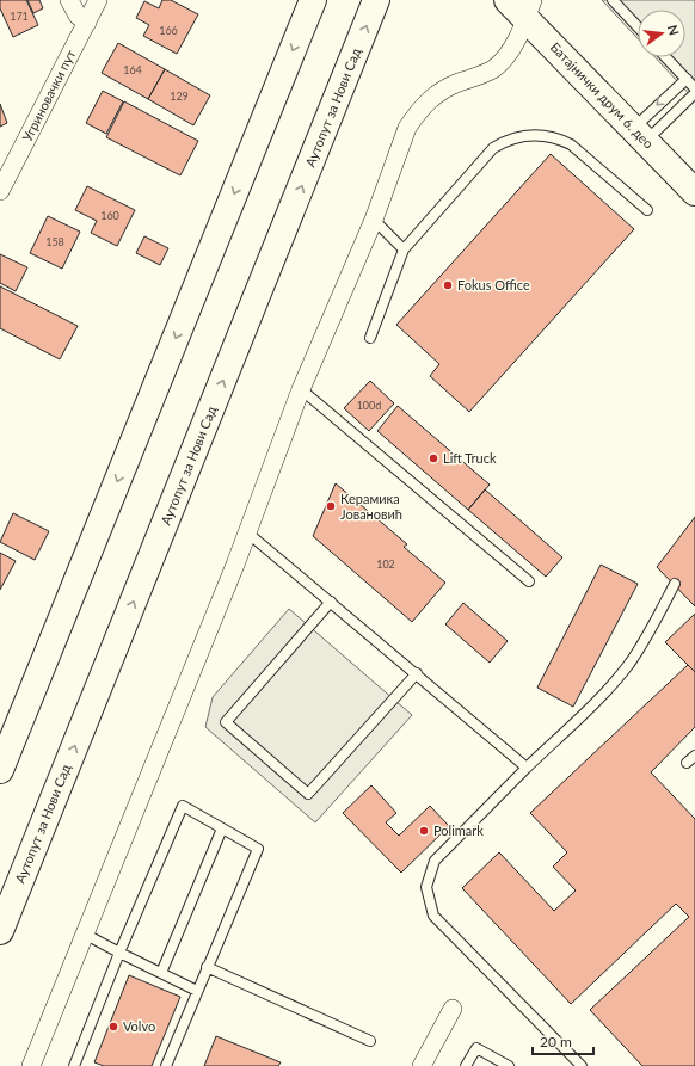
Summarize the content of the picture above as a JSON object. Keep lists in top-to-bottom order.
{
  "streets": {
    "main road": ["Батајнички друм 6. део", "Аутопут за Нови Сад"],
    "street": ["Угриновачки пут"]
  },
  "places": [
    "Fokus Office",
    "Lift Truck",
    "Керамика Јовановић",
    "Polimark",
    "Volvo"
  ],
  "house_numbers": [
    "171",
    "166",
    "164",
    "129",
    "160",
    "158",
    "100d",
    "102"
  ],
  "scale_bar": "20 m",
  "north": "right"
}
